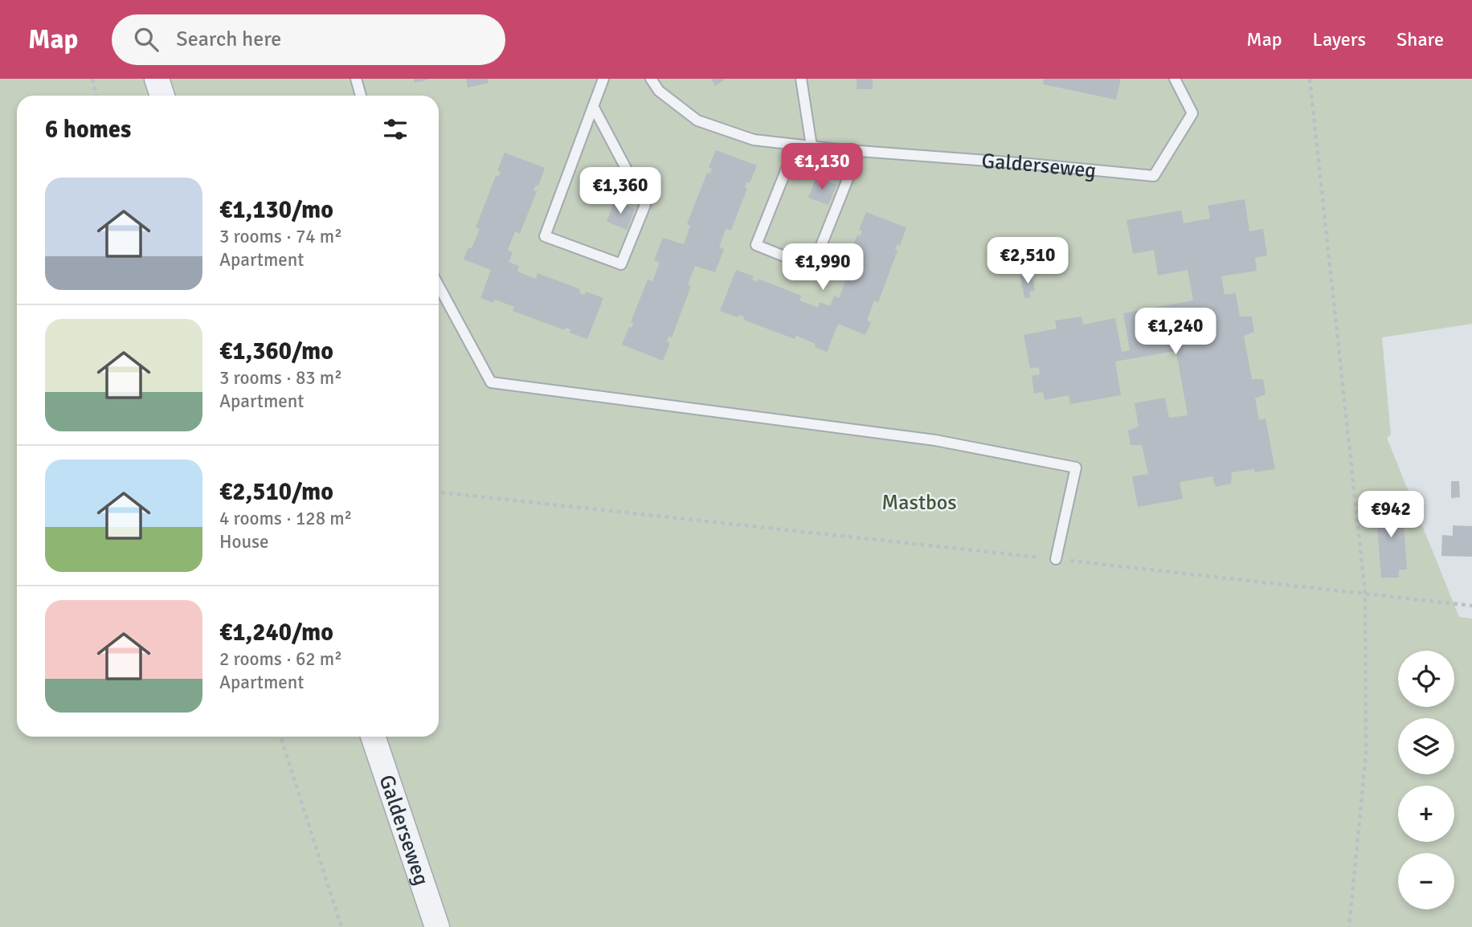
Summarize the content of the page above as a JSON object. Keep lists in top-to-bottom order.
{
  "streets": {
    "street": ["Galderseweg"]
  },
  "parks": ["Mastbos"],
  "page": {
    "header": "Map",
    "search": "Search here",
    "nav": ["Map", "Layers", "Share"],
    "heading": "6 homes",
    "price": [
      "€1,130",
      "€1,360",
      "€2,510",
      "€1,990",
      "€1,240",
      "€942"
    ],
    "list": [
      {
        "name": "€1,130/mo",
        "note": "3 rooms · 74 m² · Apartment"
      },
      {
        "name": "€1,360/mo",
        "note": "3 rooms · 83 m² · Apartment"
      },
      {
        "name": "€2,510/mo",
        "note": "4 rooms · 128 m² · House"
      },
      {
        "name": "€1,240/mo",
        "note": "2 rooms · 62 m² · Apartment"
      }
    ],
    "map_buttons": ["+", "−"]
  }
}
